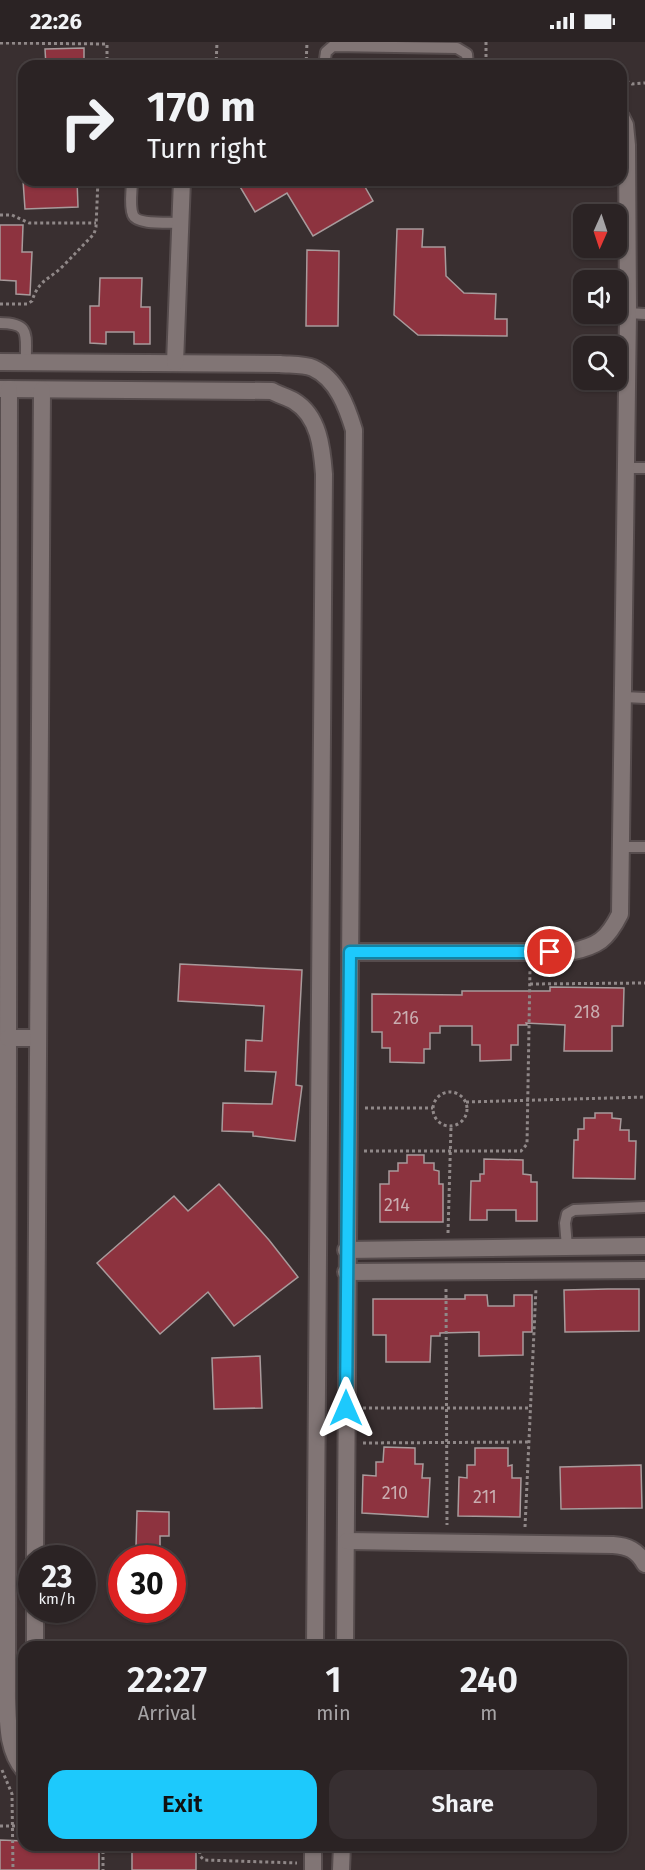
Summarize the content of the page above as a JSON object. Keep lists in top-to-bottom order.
{
  "house_numbers": [
    "218",
    "216",
    "214",
    "210",
    "211"
  ],
  "north": "bottom",
  "page": {
    "status": "22:26",
    "turn": ["170 m", "Turn right"],
    "speed": "23 km/h",
    "limit": "30",
    "eta": [
      "22:27",
      "Arrival",
      "1",
      "min",
      "240",
      "m"
    ],
    "buttons": ["Exit", "Share"]
  }
}
